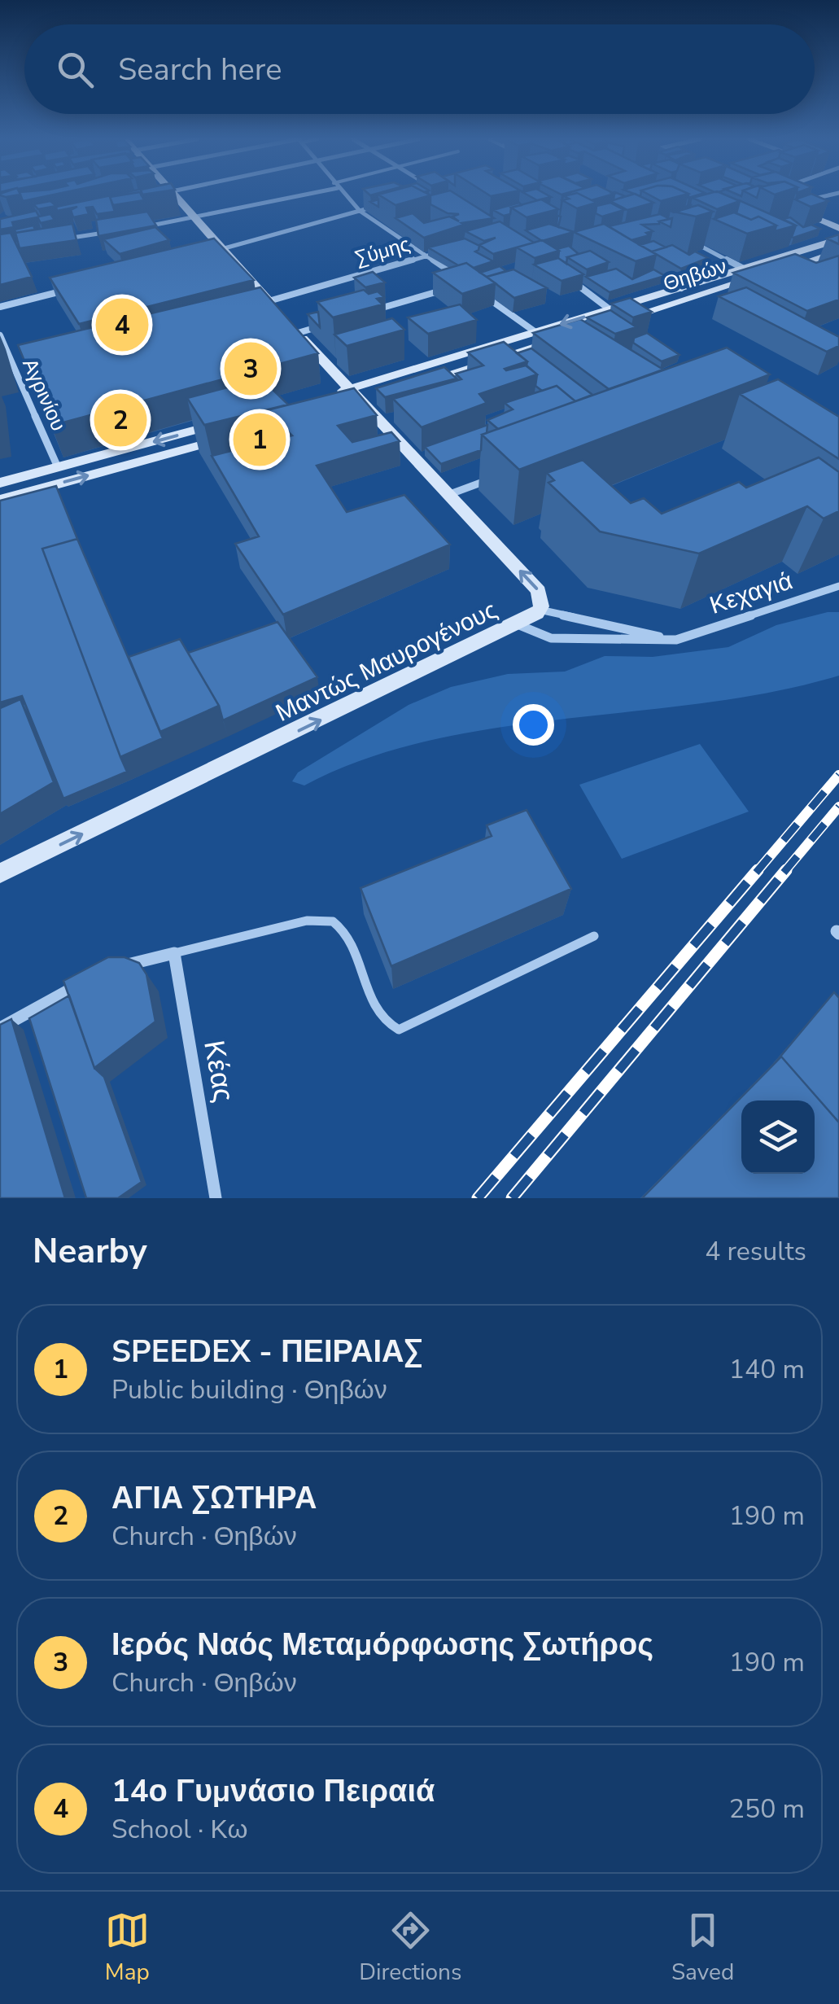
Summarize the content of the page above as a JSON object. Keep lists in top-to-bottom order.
{
  "streets": {
    "main road": ["Θηβών", "Μαντώς Μαυρογένους"],
    "street": [
      "Σύμης",
      "Αγρινίου",
      "Κεχαγιά",
      "Κέας"
    ]
  },
  "crossings": [
    ["Κεχαγιά", "Μαντώς Μαυρογένους"]
  ],
  "one_way": ["Μαντώς Μαυρογένους"],
  "page": {
    "search": "Search here",
    "pins": [
      "4",
      "3",
      "2",
      "1"
    ],
    "heading": ["Nearby", "4 results"],
    "list": [
      {
        "mark": "1",
        "name": "SPEEDEX - ΠΕΙΡΑΙΑΣ",
        "note": "Public building · Θηβών",
        "value": "140 m"
      },
      {
        "mark": "2",
        "name": "ΑΓΙΑ ΣΩΤΗΡΑ",
        "note": "Church · Θηβών",
        "value": "190 m"
      },
      {
        "mark": "3",
        "name": "Ιερός Ναός Μεταμόρφωσης Σωτήρος",
        "note": "Church · Θηβών",
        "value": "190 m"
      },
      {
        "mark": "4",
        "name": "14ο Γυμνάσιο Πειραιά",
        "note": "School · Κω",
        "value": "250 m"
      }
    ],
    "nav": ["Map", "Directions", "Saved"]
  }
}
